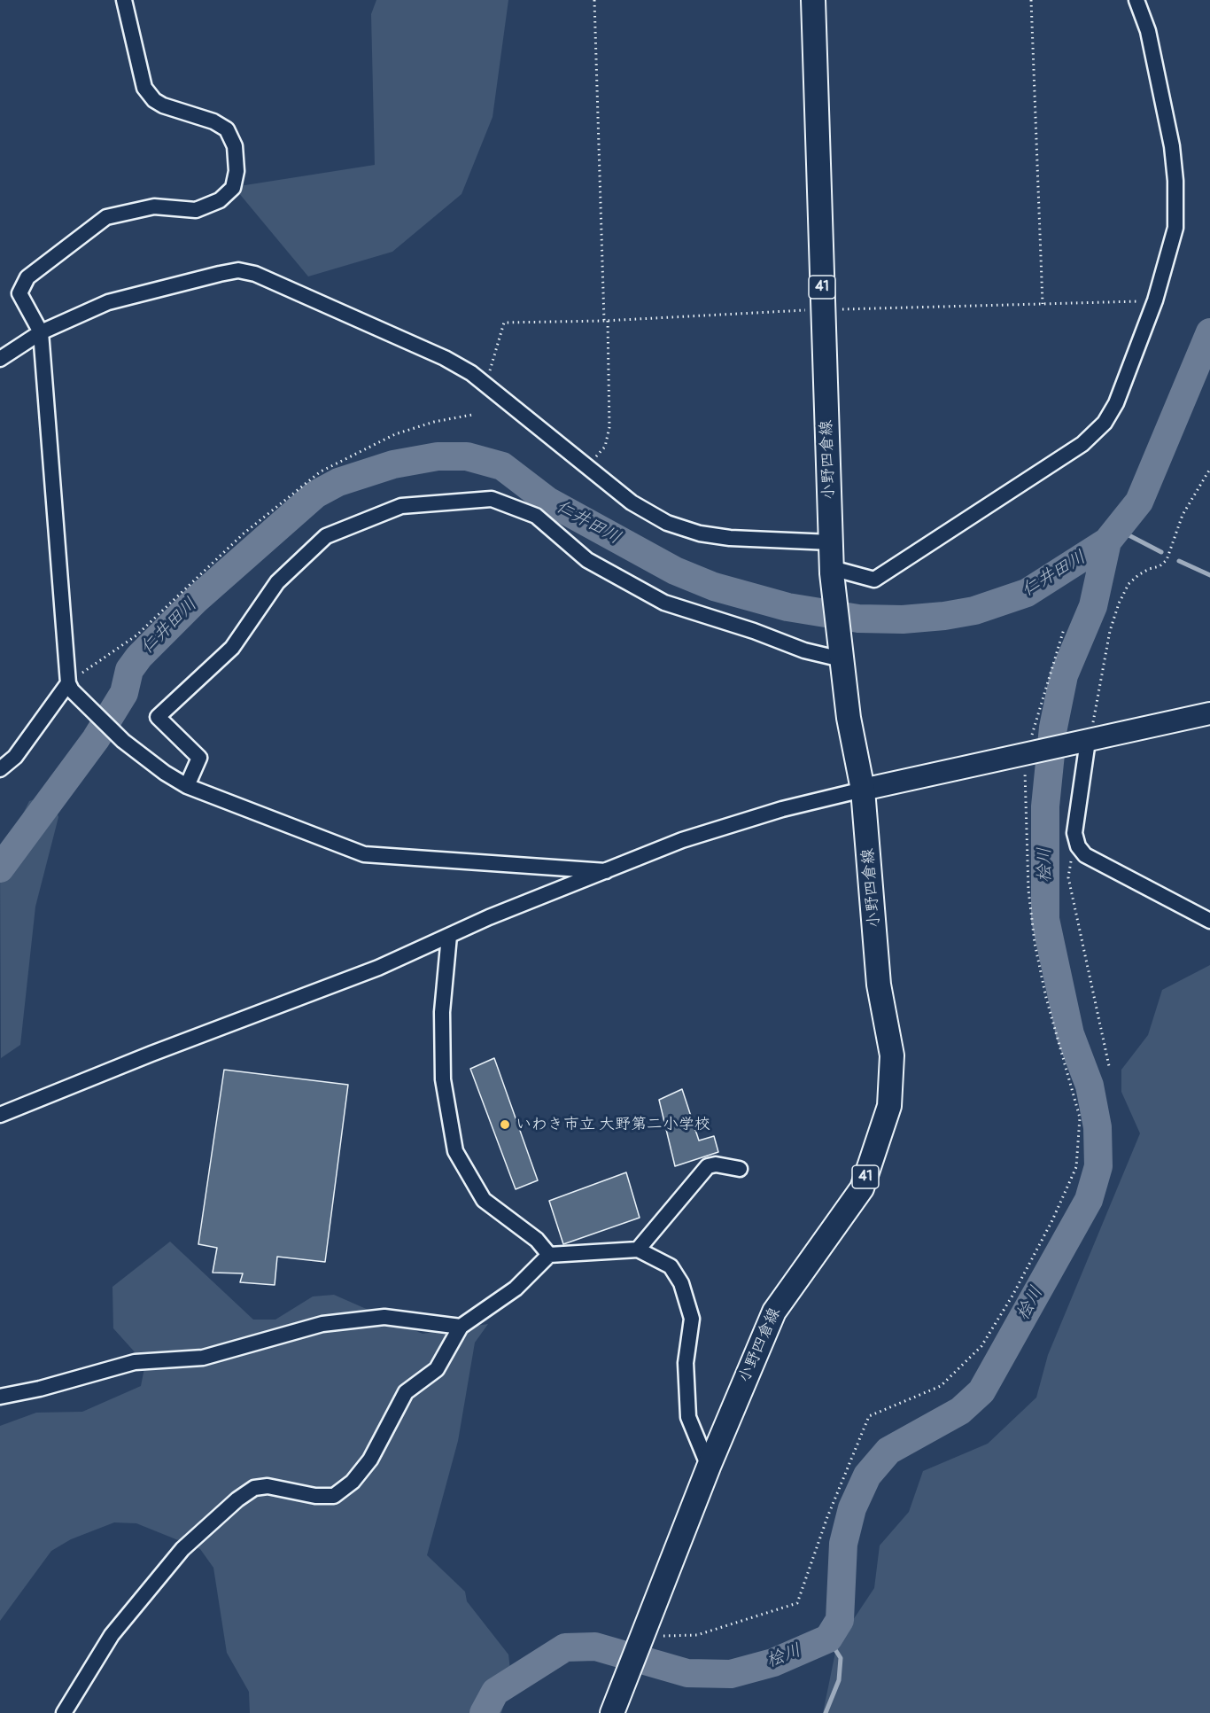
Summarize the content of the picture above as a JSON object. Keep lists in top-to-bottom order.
{
  "streets": {
    "main road": ["41", "小野四倉線"]
  },
  "water": ["仁井田川", "桧川"],
  "places": ["いわき市立 大野第二小学校"]
}
